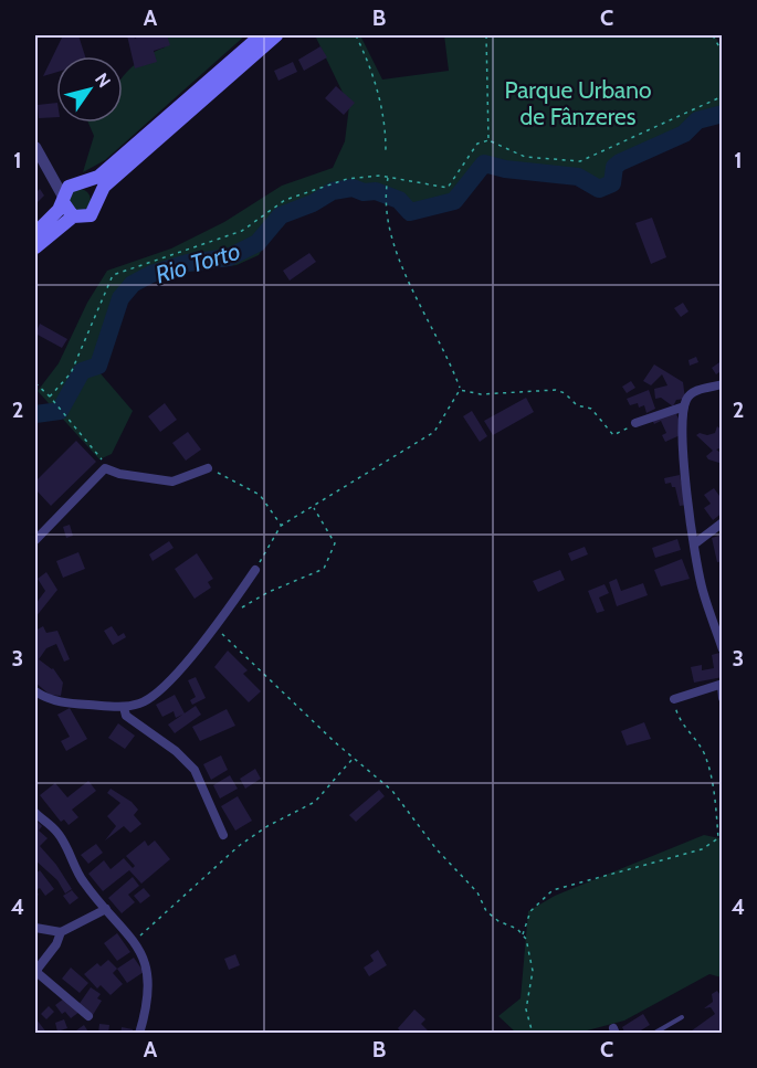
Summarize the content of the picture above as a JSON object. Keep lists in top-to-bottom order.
{
  "water": ["Rio Torto"],
  "parks": ["Parque Urbano de Fânzeres"],
  "north": "top right",
  "grid": {
    "columns": ["A", "B", "C"],
    "rows": [
      "1",
      "2",
      "3",
      "4"
    ]
  }
}
